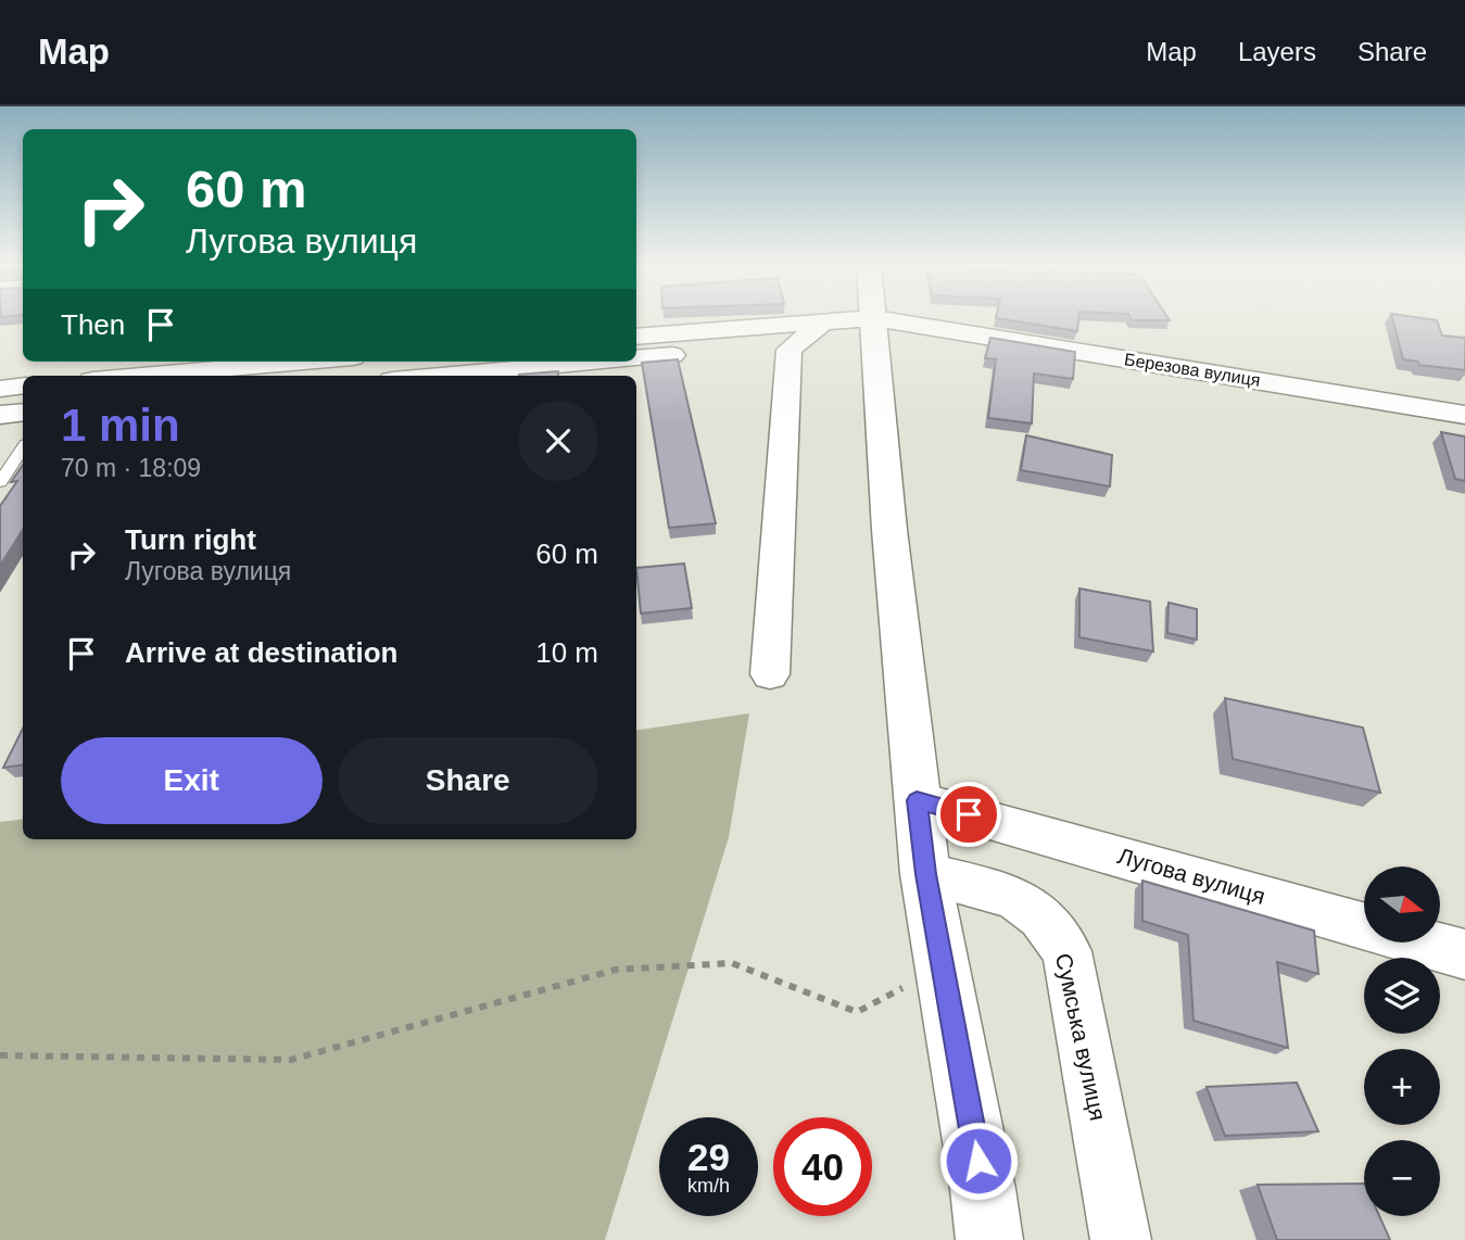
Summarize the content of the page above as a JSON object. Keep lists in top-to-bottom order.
{
  "streets": {
    "street": ["Березова вулиця", "Лугова вулиця", "Сумська вулиця"]
  },
  "north": "right",
  "page": {
    "header": "Map",
    "nav": ["Map", "Layers", "Share"],
    "turn": ["60 m", "Лугова вулиця"],
    "then": "Then",
    "heading": ["1 min", "70 m · 18:09"],
    "list": [
      {
        "name": "Turn right",
        "note": "Лугова вулиця",
        "value": "60 m"
      },
      {
        "name": "Arrive at destination",
        "value": "10 m"
      }
    ],
    "buttons": ["Exit", "Share"],
    "map_buttons": ["+", "−"],
    "speed": "29 km/h",
    "limit": "40"
  }
}
